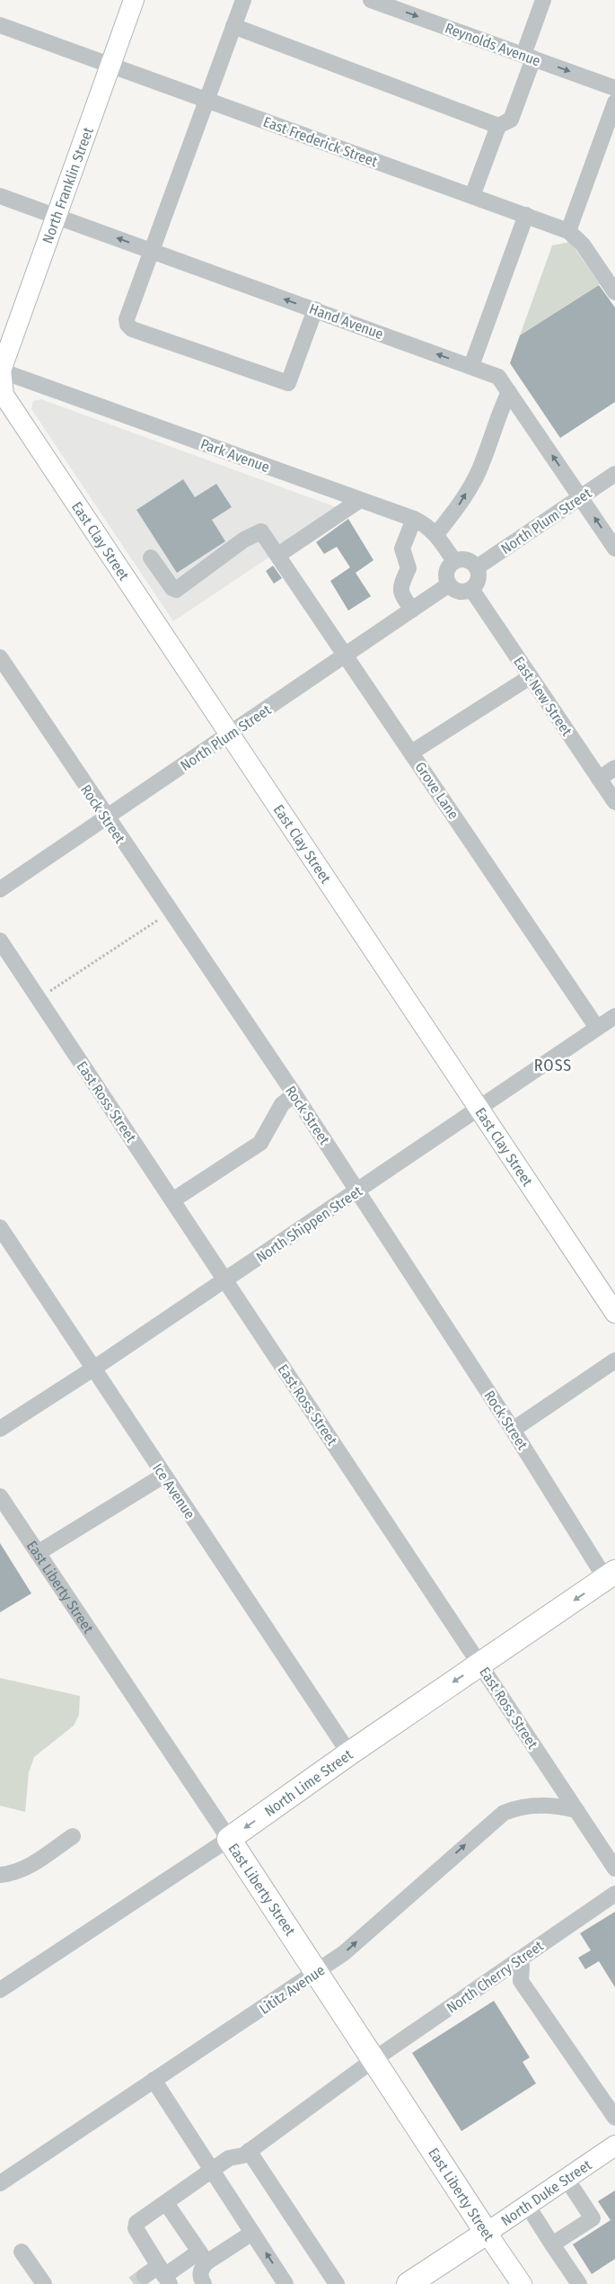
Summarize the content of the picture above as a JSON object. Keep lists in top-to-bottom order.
{
  "streets": {
    "highway": ["East Liberty Street", "North Lime Street", "North Duke Street"],
    "main road": ["North Franklin Street", "East Clay Street"],
    "street": [
      "Reynolds Avenue",
      "East Frederick Street",
      "Hand Avenue",
      "Park Avenue",
      "North Plum Street",
      "East New Street",
      "Grove Lane",
      "Rock Street",
      "East Ross Street",
      "North Shippen Street",
      "Ice Avenue",
      "North Cherry Street",
      "Lititz Avenue"
    ]
  },
  "crossings": [
    ["East Frederick Street", "North Franklin Street"],
    ["North Franklin Street", "Hand Avenue"],
    ["North Franklin Street", "Park Avenue"],
    ["North Franklin Street", "East Clay Street"],
    ["Hand Avenue", "North Plum Street"],
    ["Park Avenue", "North Plum Street"],
    ["Park Avenue", "East Clay Street"],
    ["Park Avenue", "East New Street"],
    ["North Plum Street", "East Clay Street"],
    ["North Plum Street", "East New Street"],
    ["North Plum Street", "Grove Lane"],
    ["North Plum Street", "Rock Street"],
    ["East Clay Street", "North Shippen Street"],
    ["Grove Lane", "North Shippen Street"],
    ["Rock Street", "North Shippen Street"],
    ["Rock Street", "North Lime Street"],
    ["East Ross Street", "North Shippen Street"],
    ["East Ross Street", "North Lime Street"],
    ["East Ross Street", "Lititz Avenue"],
    ["North Shippen Street", "Ice Avenue"],
    ["Ice Avenue", "North Lime Street"],
    ["East Liberty Street", "North Lime Street"],
    ["East Liberty Street", "North Cherry Street"],
    ["East Liberty Street", "Lititz Avenue"],
    ["East Liberty Street", "North Duke Street"]
  ],
  "one_way": ["Hand Avenue", "North Lime Street", "Lititz Avenue"],
  "districts": ["ROSS"]
}
